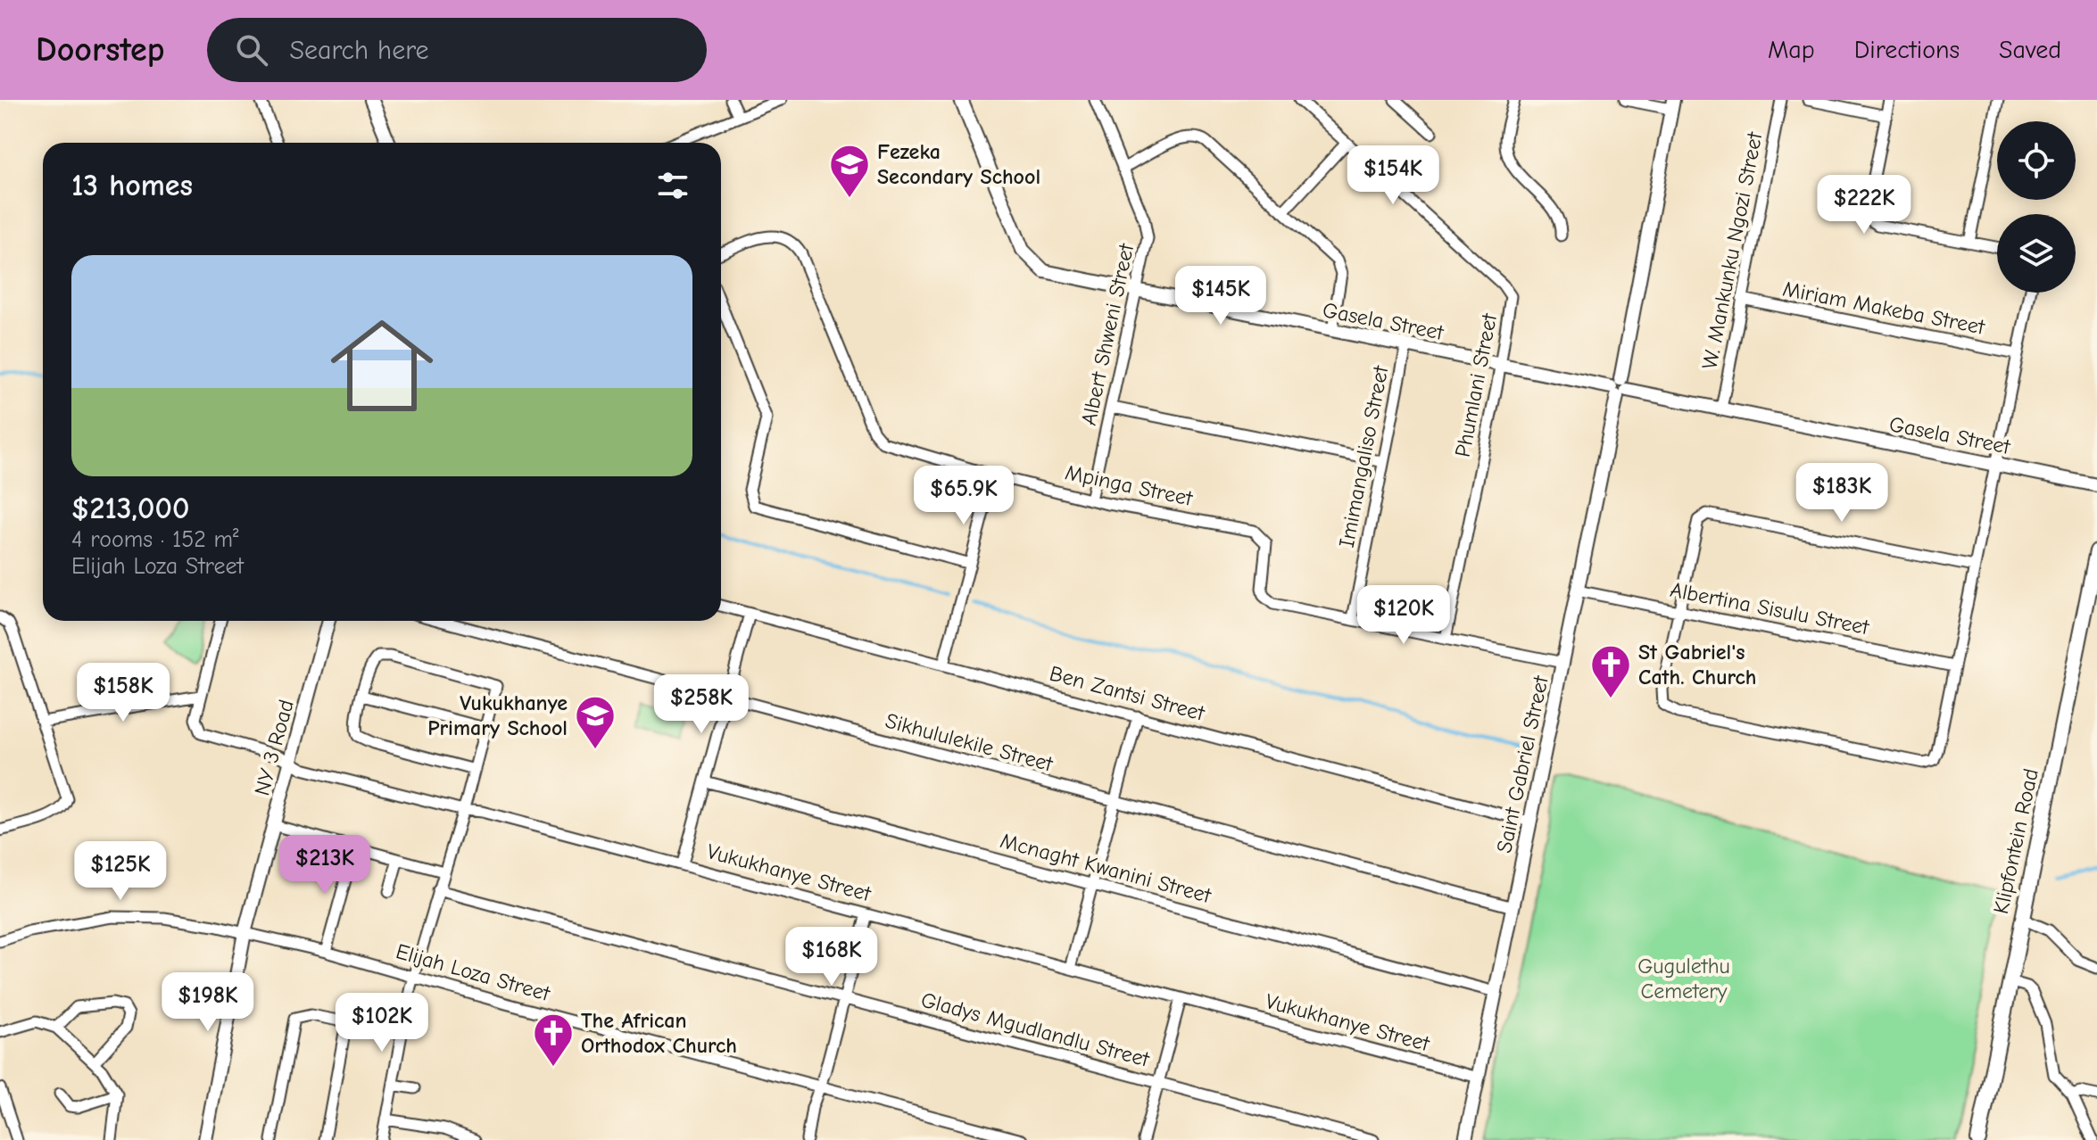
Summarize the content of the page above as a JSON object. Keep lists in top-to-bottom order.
{
  "streets": {
    "main road": ["Klipfontein Road"],
    "street": [
      "W. Mankunku Ngozi Street",
      "Miriam Makeba Street",
      "Gasela Street",
      "Albert Shweni Street",
      "Phumlani Street",
      "Imimangaliso Street",
      "Mpinga Street",
      "Albertina Sisulu Street",
      "Ben Zantsi Street",
      "Sikhululekile Street",
      "NY 3 Road",
      "Saint Gabriel Street",
      "Mcnaght Kwanini Street",
      "Vukukhanye Street",
      "Elijah Loza Street",
      "Gladys Mgudlandlu Street"
    ]
  },
  "crossings": [
    ["W. Mankunku Ngozi Street", "Miriam Makeba Street"],
    ["W. Mankunku Ngozi Street", "Gasela Street"],
    ["Gasela Street", "Albert Shweni Street"],
    ["Gasela Street", "Phumlani Street"],
    ["Gasela Street", "Imimangaliso Street"],
    ["Gasela Street", "Saint Gabriel Street"],
    ["Albert Shweni Street", "Mpinga Street"],
    ["Phumlani Street", "Mpinga Street"],
    ["Imimangaliso Street", "Mpinga Street"],
    ["Mpinga Street", "Saint Gabriel Street"],
    ["Albertina Sisulu Street", "Saint Gabriel Street"],
    ["Ben Zantsi Street", "Saint Gabriel Street"],
    ["Sikhululekile Street", "Saint Gabriel Street"],
    ["NY 3 Road", "Vukukhanye Street"],
    ["NY 3 Road", "Elijah Loza Street"],
    ["Saint Gabriel Street", "Mcnaght Kwanini Street"],
    ["Saint Gabriel Street", "Vukukhanye Street"]
  ],
  "parks": ["Gugulethu Cemetery"],
  "places": {
    "school or university": ["Fezeka Secondary School", "Vukukhanye Primary School"],
    "church": ["St Gabriel's Cath. Church", "The African Orthodox Church"]
  },
  "page": {
    "header": "Doorstep",
    "search": "Search here",
    "nav": ["Map", "Directions", "Saved"],
    "heading": "13 homes",
    "price": [
      "$154K",
      "$222K",
      "$145K",
      "$183K",
      "$65.9K",
      "$120K",
      "$158K",
      "$258K",
      "$213K",
      "$125K",
      "$168K",
      "$198K",
      "$102K"
    ],
    "list": [
      {
        "name": "$213,000",
        "note": "4 rooms · 152 m² · Elijah Loza Street"
      }
    ]
  }
}
